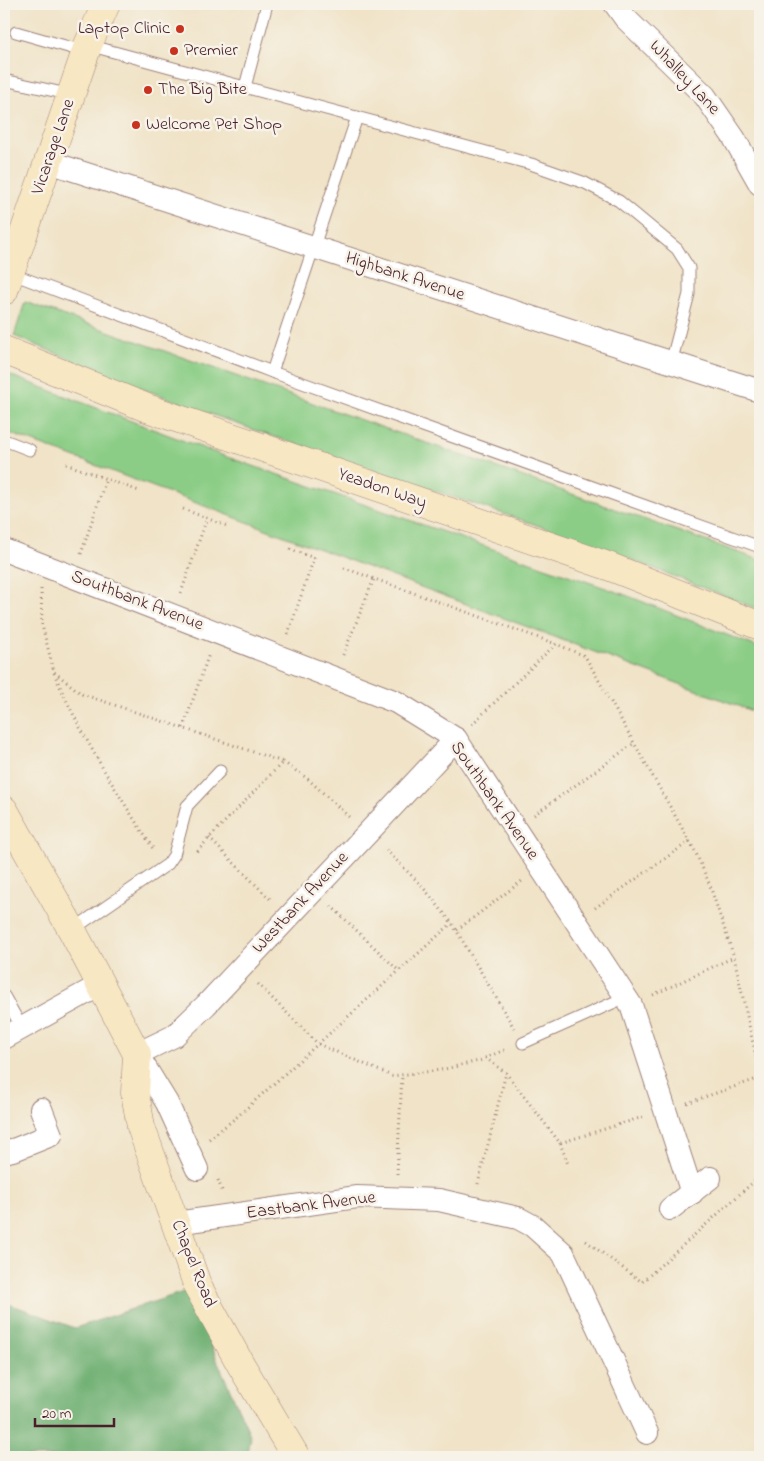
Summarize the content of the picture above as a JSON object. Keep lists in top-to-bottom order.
{
  "streets": {
    "street": [
      "Whalley Lane",
      "Vicarage Lane",
      "Highbank Avenue",
      "Yeadon Way",
      "Southbank Avenue",
      "Westbank Avenue",
      "Eastbank Avenue",
      "Chapel Road"
    ]
  },
  "crossings": [
    ["Vicarage Lane", "Highbank Avenue"],
    ["Southbank Avenue", "Westbank Avenue"],
    ["Westbank Avenue", "Chapel Road"],
    ["Eastbank Avenue", "Chapel Road"]
  ],
  "places": [
    "Laptop Clinic",
    "Premier",
    "The Big Bite",
    "Welcome Pet Shop"
  ],
  "scale_bar": "20 m"
}
